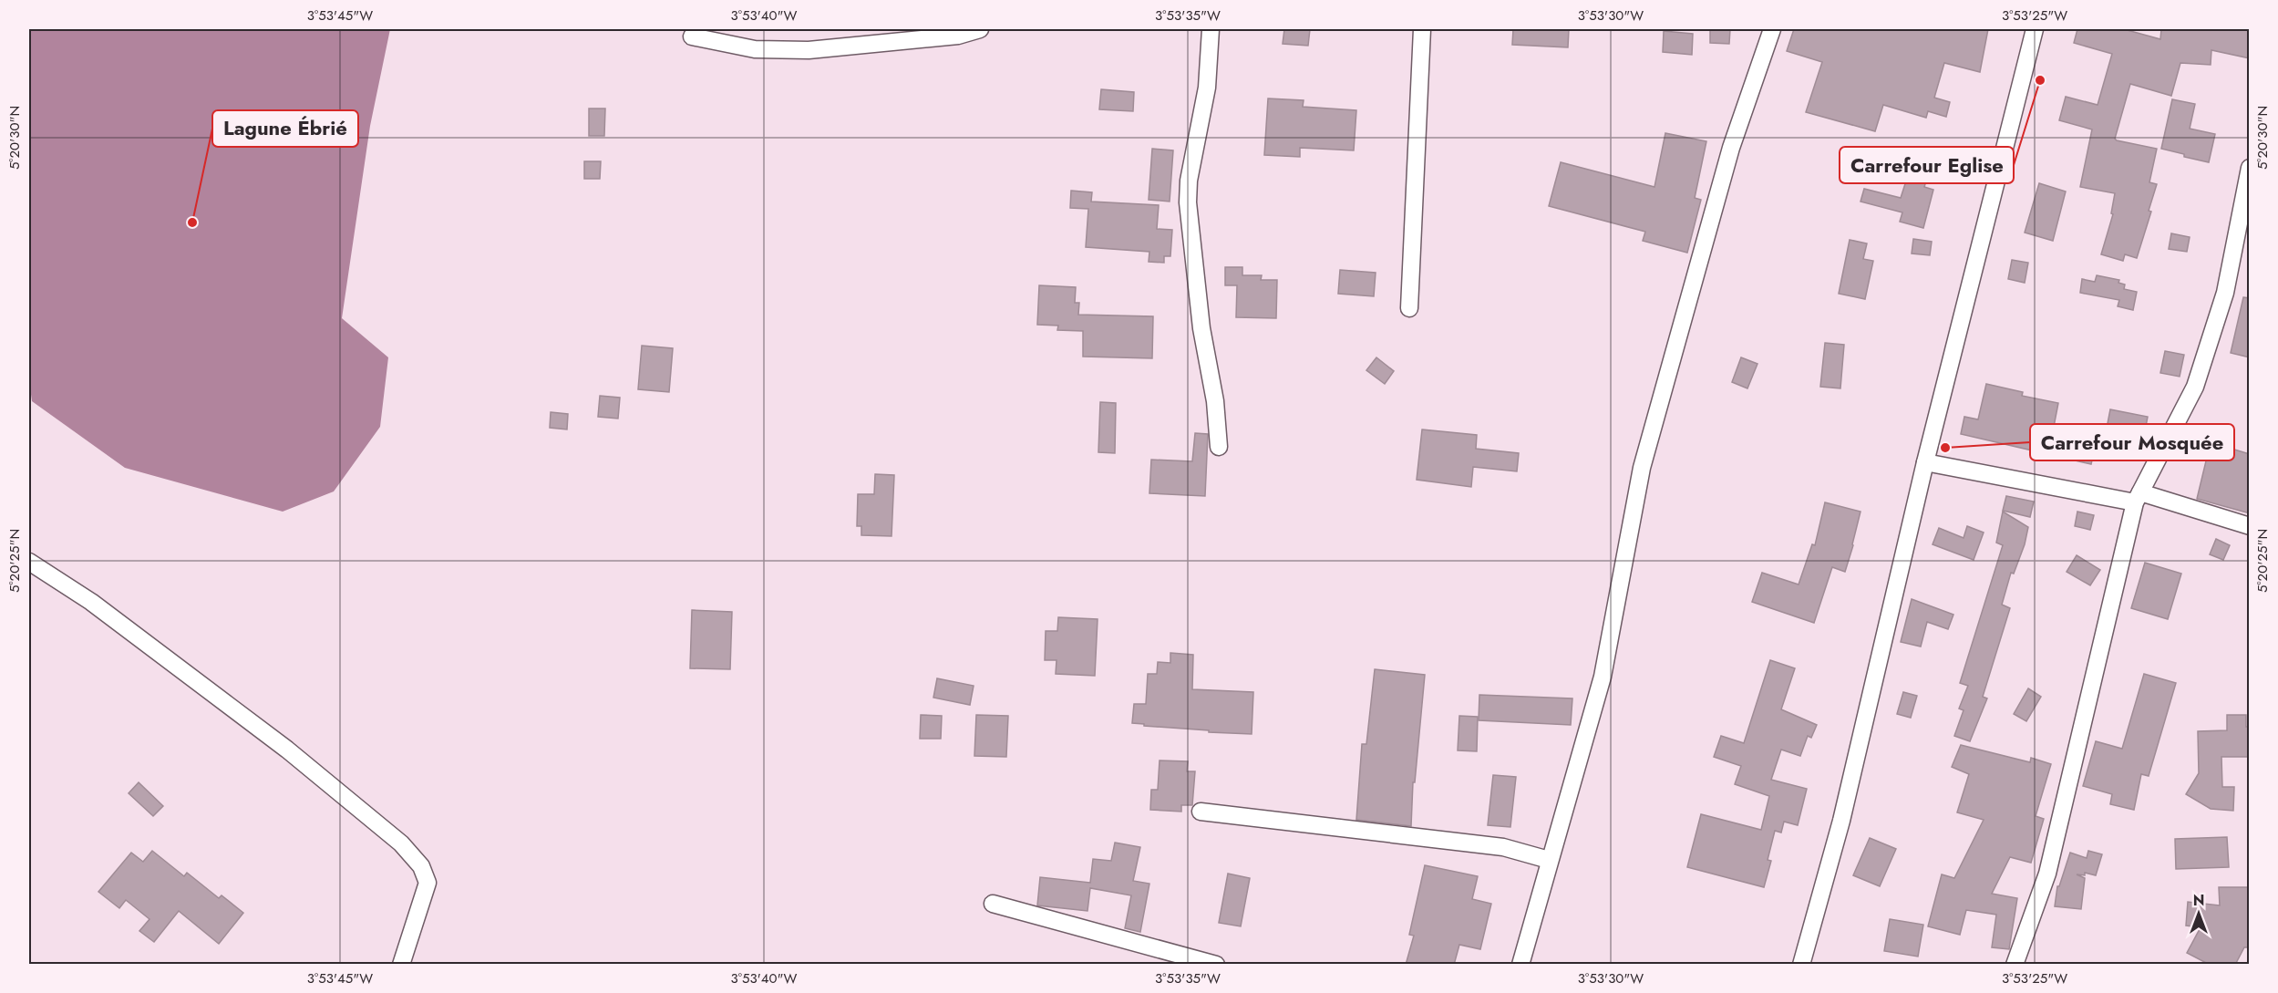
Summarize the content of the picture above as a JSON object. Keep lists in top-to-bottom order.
{
  "places": ["Carrefour Eglise", "Lagune Ébrié", "Carrefour Mosquée"],
  "north": "top",
  "coordinates": [
    "3°53'45\"W",
    "3°53'40\"W",
    "3°53'35\"W",
    "3°53'30\"W",
    "3°53'25\"W",
    "5°20'30\"N",
    "5°20'25\"N"
  ]
}
